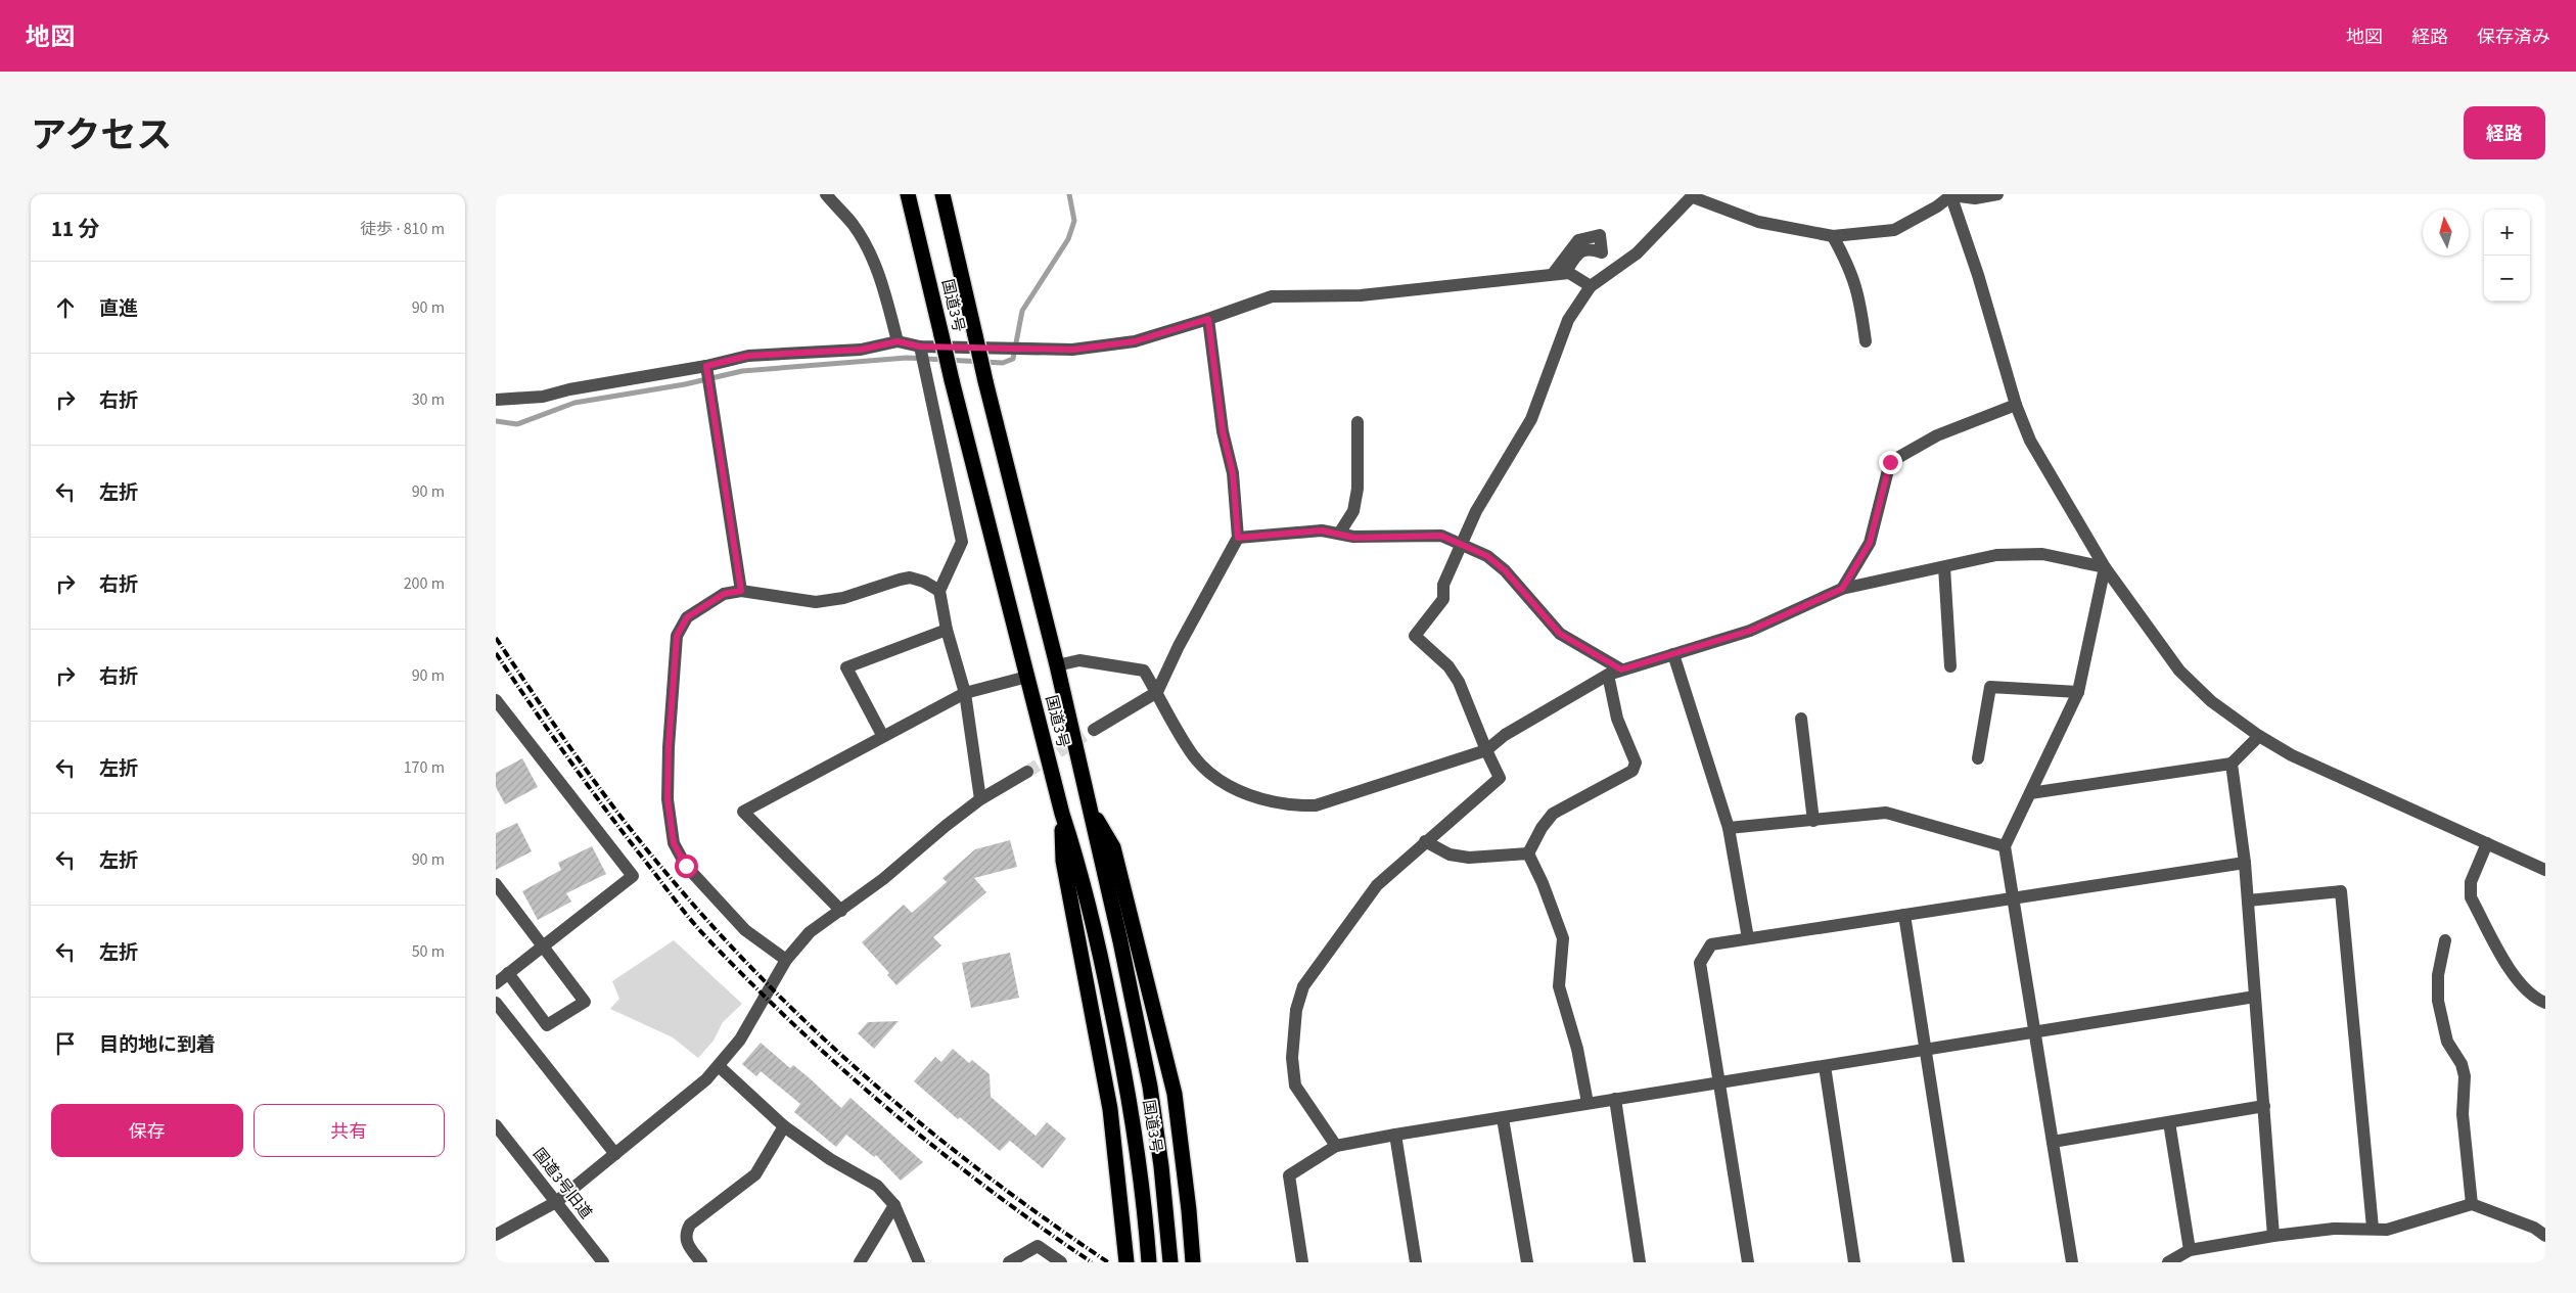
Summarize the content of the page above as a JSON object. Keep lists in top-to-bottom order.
{
  "streets": {
    "highway": ["国道3号"],
    "street": ["国道3号旧道"]
  },
  "north": "top",
  "page": {
    "header": "地図",
    "nav": ["地図", "経路", "保存済み"],
    "title": "アクセス",
    "buttons": [
      "経路",
      ["保存", "共有"]
    ],
    "heading": ["11 分", "徒歩 · 810 m"],
    "map_buttons": ["+", "−"],
    "list": [
      ["直進", "90 m"],
      ["右折", "30 m"],
      ["左折", "90 m"],
      ["右折", "200 m"],
      ["右折", "90 m"],
      ["左折", "170 m"],
      ["左折", "90 m"],
      ["左折", "50 m"],
      "目的地に到着"
    ]
  }
}
